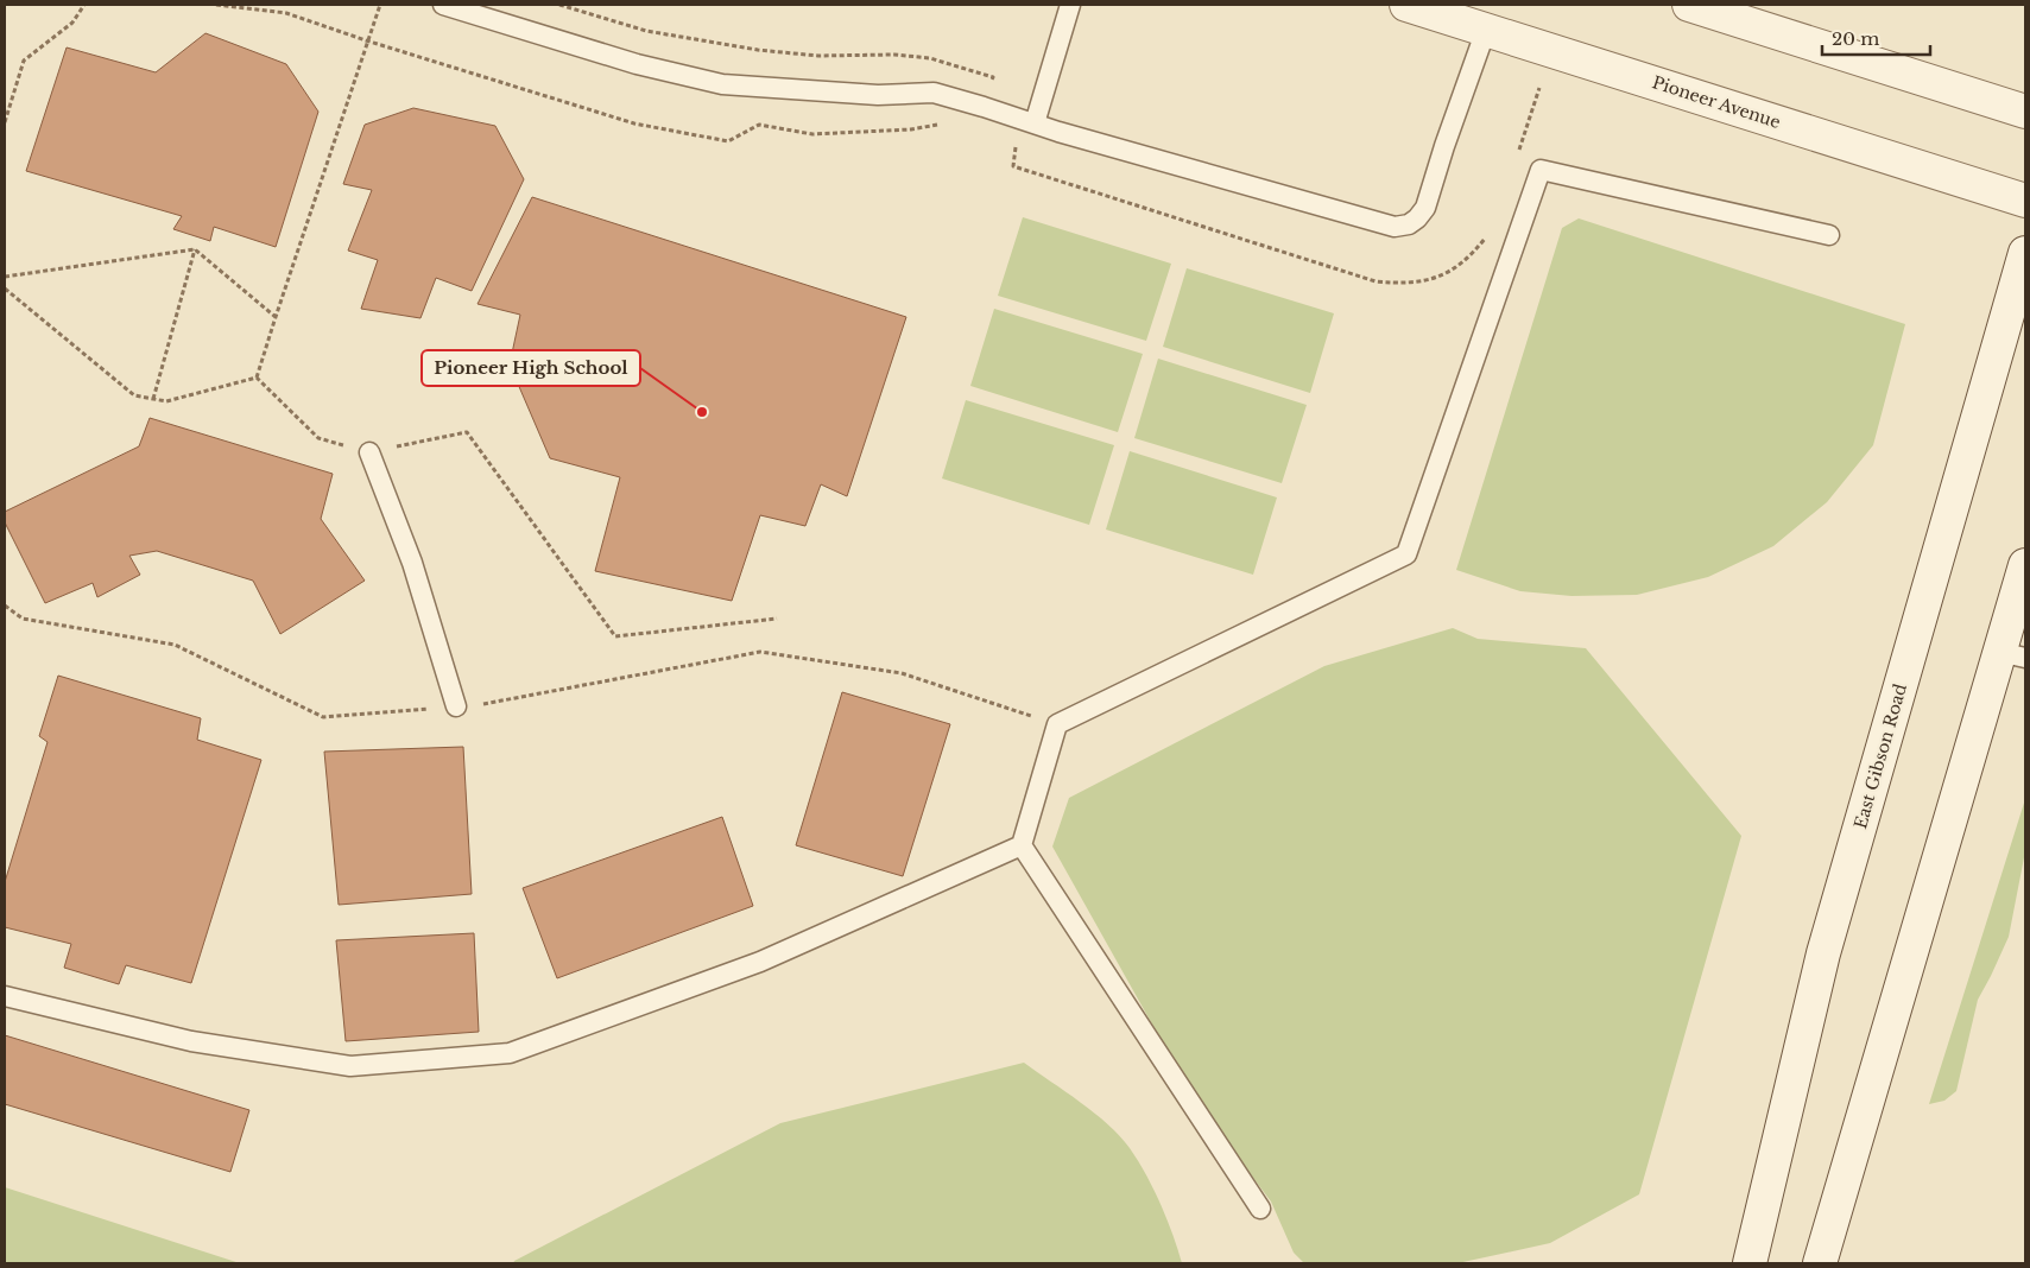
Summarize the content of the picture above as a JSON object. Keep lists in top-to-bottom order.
{
  "streets": {
    "main road": ["Pioneer Avenue", "East Gibson Road"]
  },
  "places": ["Pioneer High School"],
  "scale_bar": "20 m"
}
